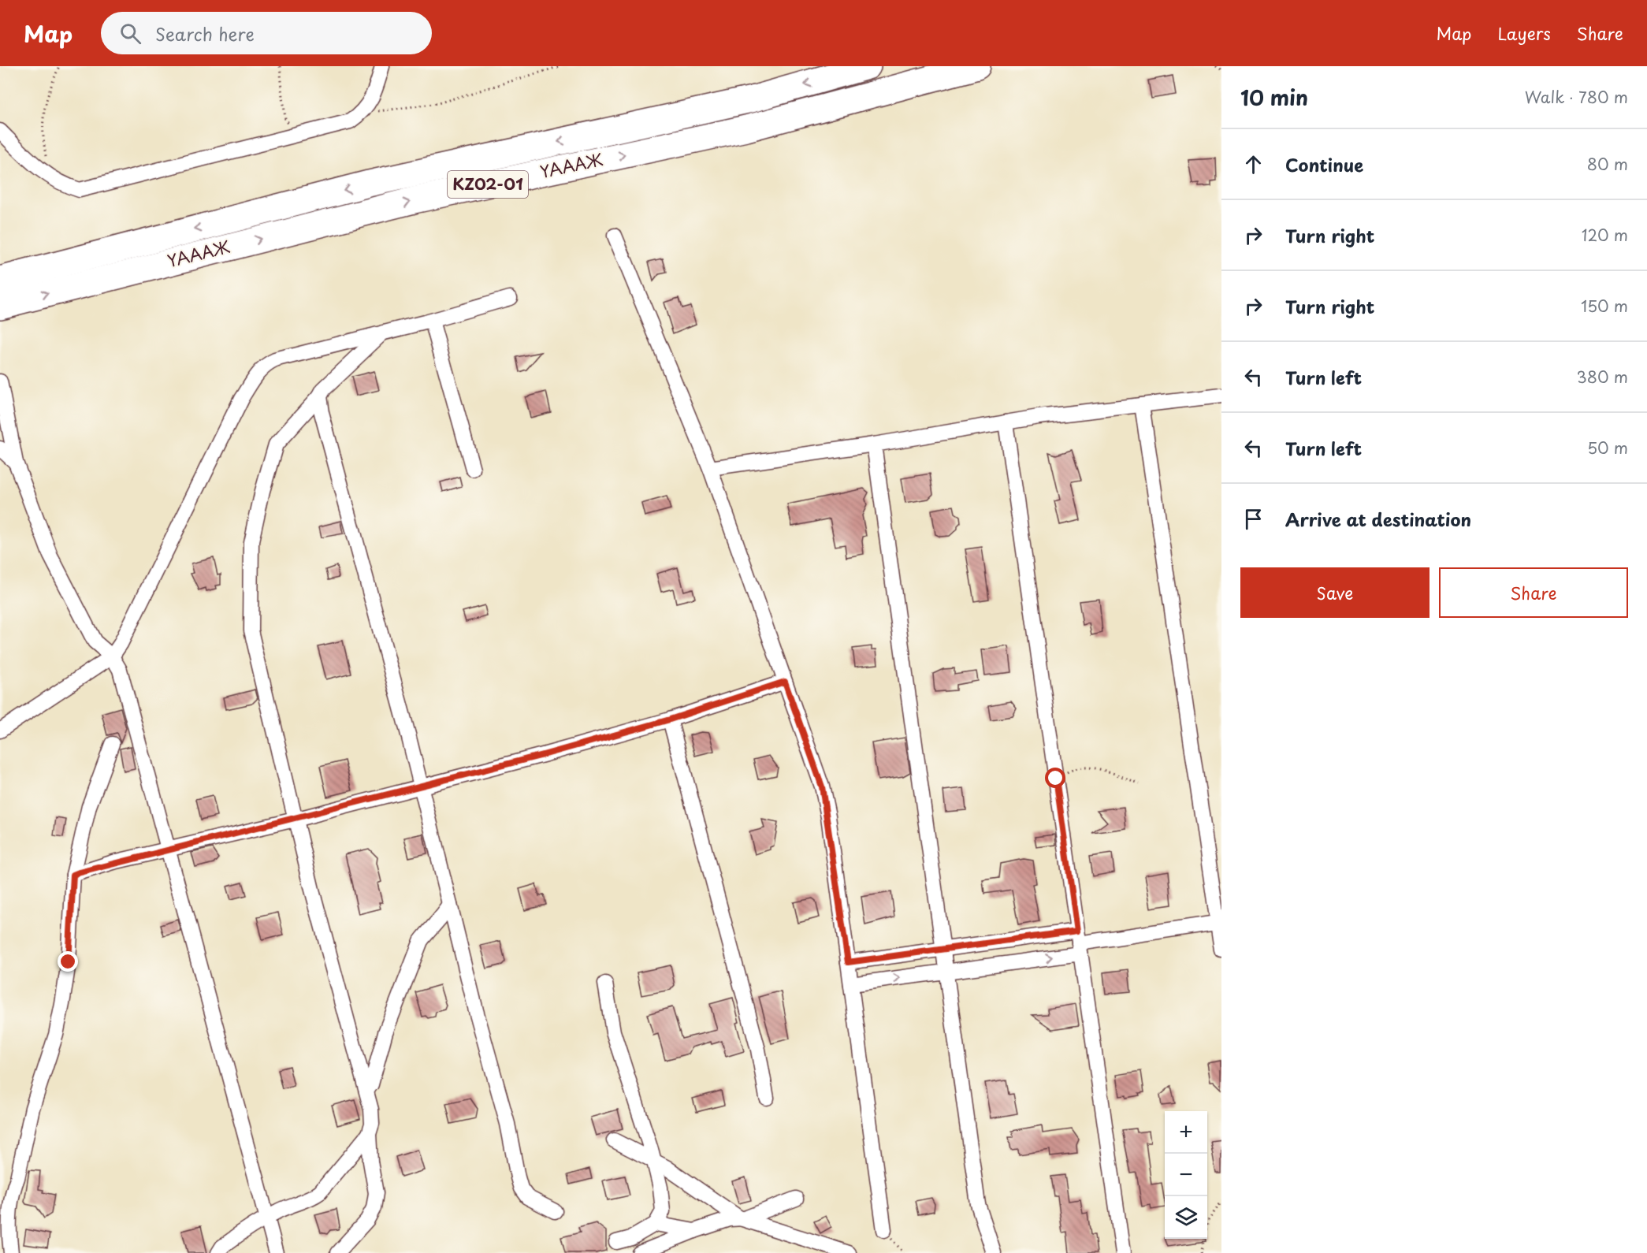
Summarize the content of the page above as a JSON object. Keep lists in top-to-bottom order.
{
  "streets": {
    "highway": ["ҮАААЖ", "KZ02-01"]
  },
  "page": {
    "header": "Map",
    "search": "Search here",
    "nav": ["Map", "Layers", "Share"],
    "heading": ["10 min", "Walk · 780 m"],
    "list": [
      ["Continue", "80 m"],
      ["Turn right", "120 m"],
      ["Turn right", "150 m"],
      ["Turn left", "380 m"],
      ["Turn left", "50 m"],
      "Arrive at destination"
    ],
    "buttons": ["Save", "Share"],
    "map_buttons": ["+", "−"]
  }
}
